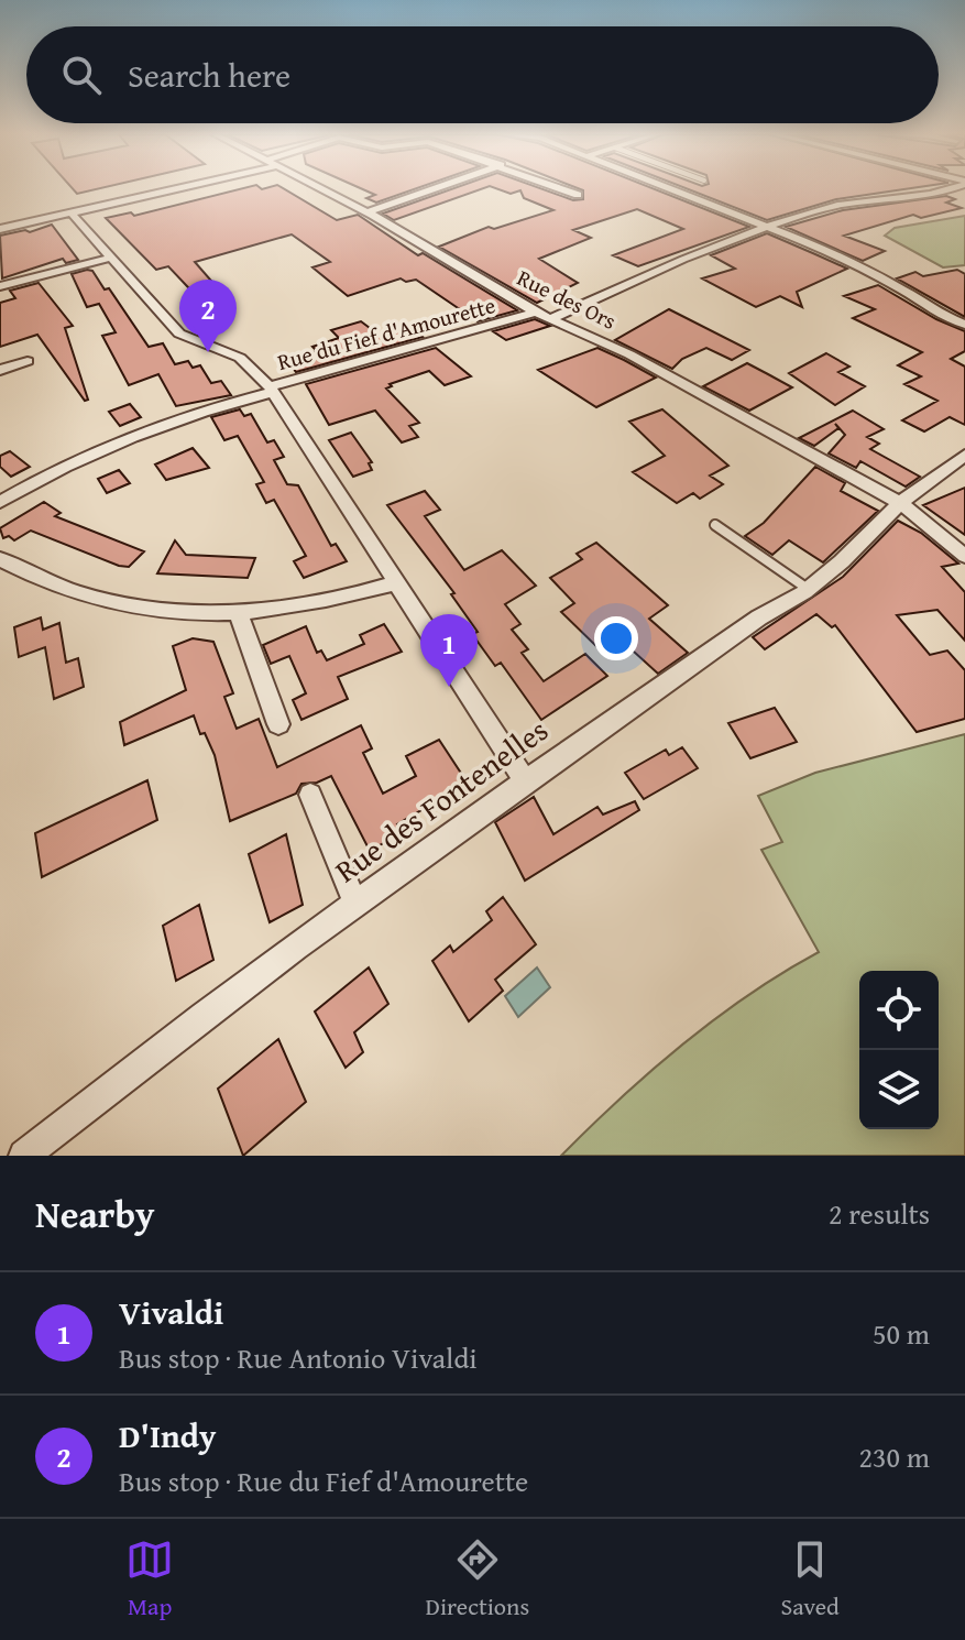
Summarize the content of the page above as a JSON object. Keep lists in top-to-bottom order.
{
  "streets": {
    "street": ["Rue des Ors", "Rue du Fief d'Amourette", "Rue des Fontenelles"]
  },
  "crossings": [
    ["Rue des Ors", "Rue du Fief d'Amourette"],
    ["Rue des Ors", "Rue des Fontenelles"]
  ],
  "page": {
    "search": "Search here",
    "pins": ["2", "1"],
    "heading": ["Nearby", "2 results"],
    "list": [
      {
        "mark": "1",
        "name": "Vivaldi",
        "note": "Bus stop · Rue Antonio Vivaldi",
        "value": "50 m"
      },
      {
        "mark": "2",
        "name": "D'Indy",
        "note": "Bus stop · Rue du Fief d'Amourette",
        "value": "230 m"
      }
    ],
    "nav": ["Map", "Directions", "Saved"]
  }
}
